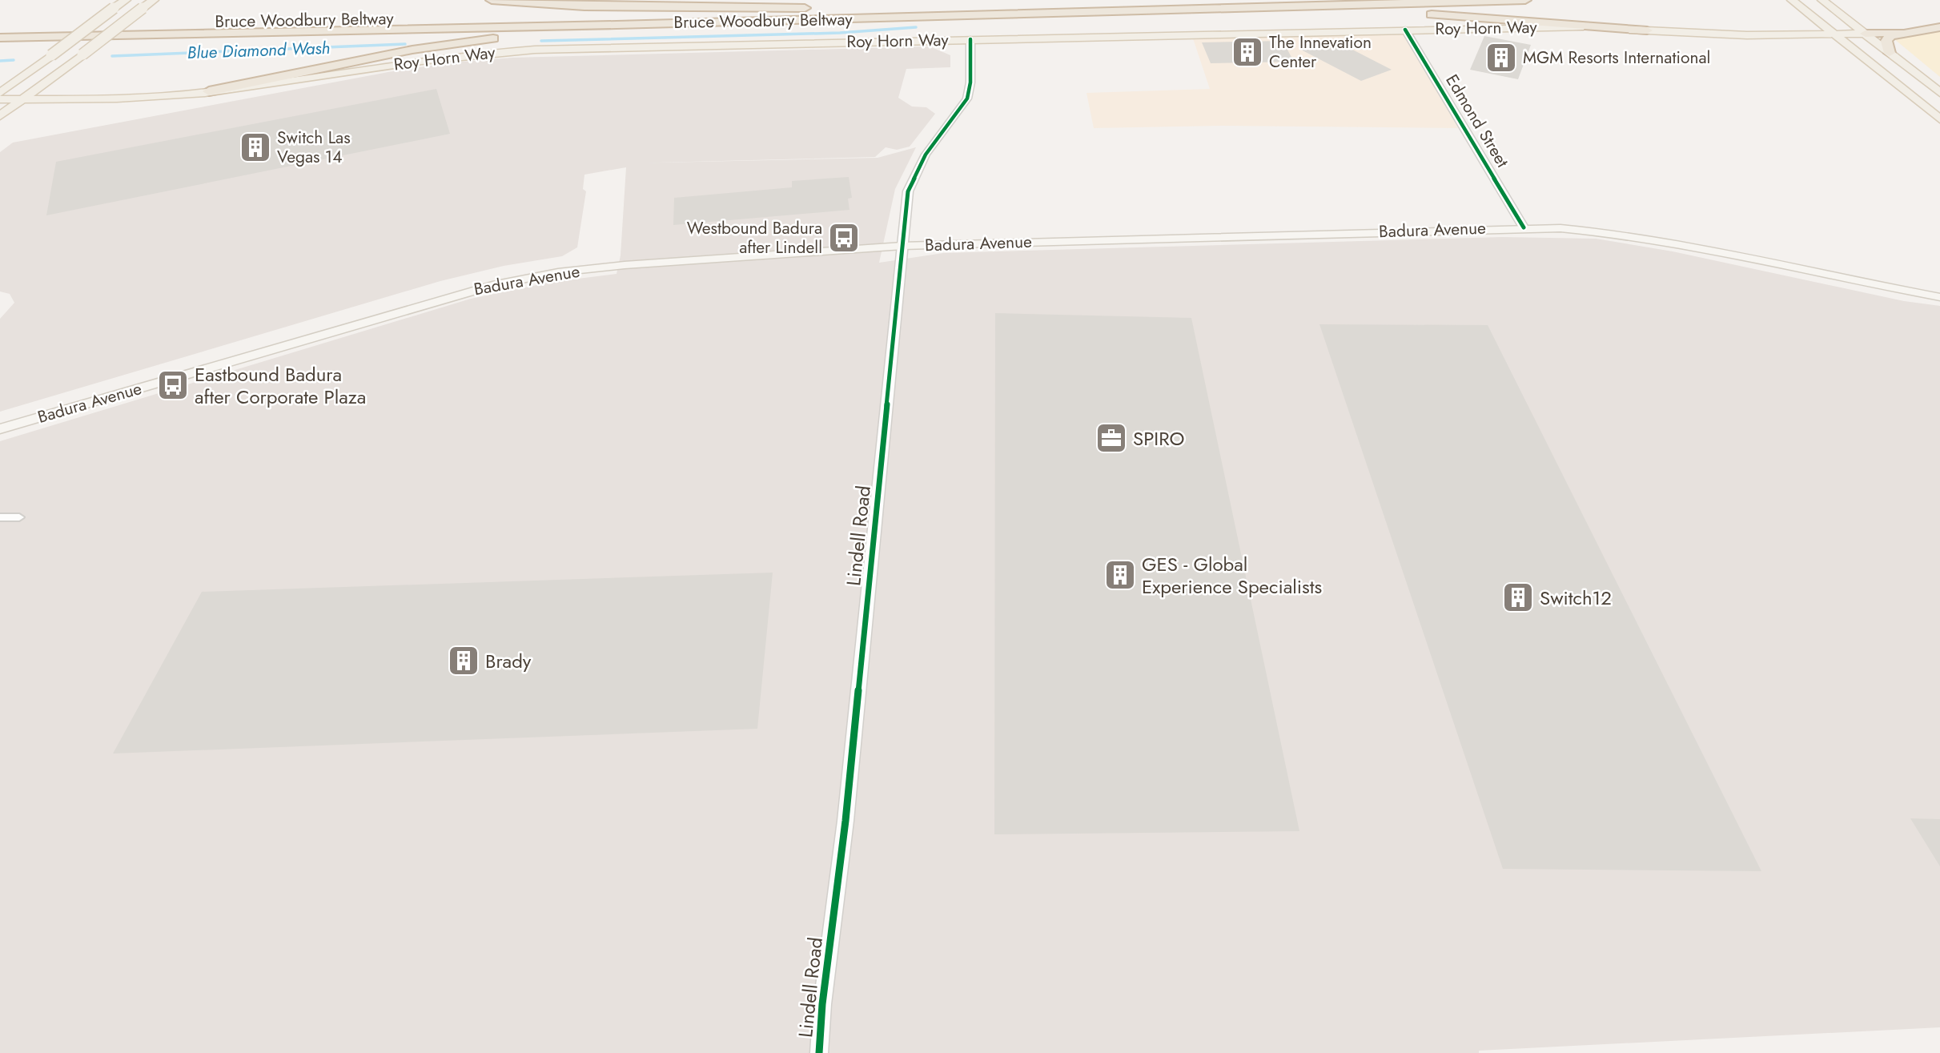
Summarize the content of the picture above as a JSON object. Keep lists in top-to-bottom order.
{
  "streets": {
    "highway": ["Bruce Woodbury Beltway"],
    "main road": ["Roy Horn Way", "Badura Avenue"],
    "street": ["Edmond Street", "Lindell Road"]
  },
  "crossings": [
    ["Roy Horn Way", "Edmond Street"],
    ["Roy Horn Way", "Lindell Road"],
    ["Edmond Street", "Badura Avenue"],
    ["Badura Avenue", "Lindell Road"]
  ],
  "water": ["Blue Diamond Wash"],
  "places": {
    "building": [
      "The Innevation Center",
      "MGM Resorts International",
      "Switch Las Vegas 14",
      "GES - Global Experience Specialists",
      "Switch12",
      "Brady"
    ],
    "bus stop": ["Westbound Badura after Lindell", "Eastbound Badura after Corporate Plaza"],
    "office": ["SPIRO"]
  }
}
